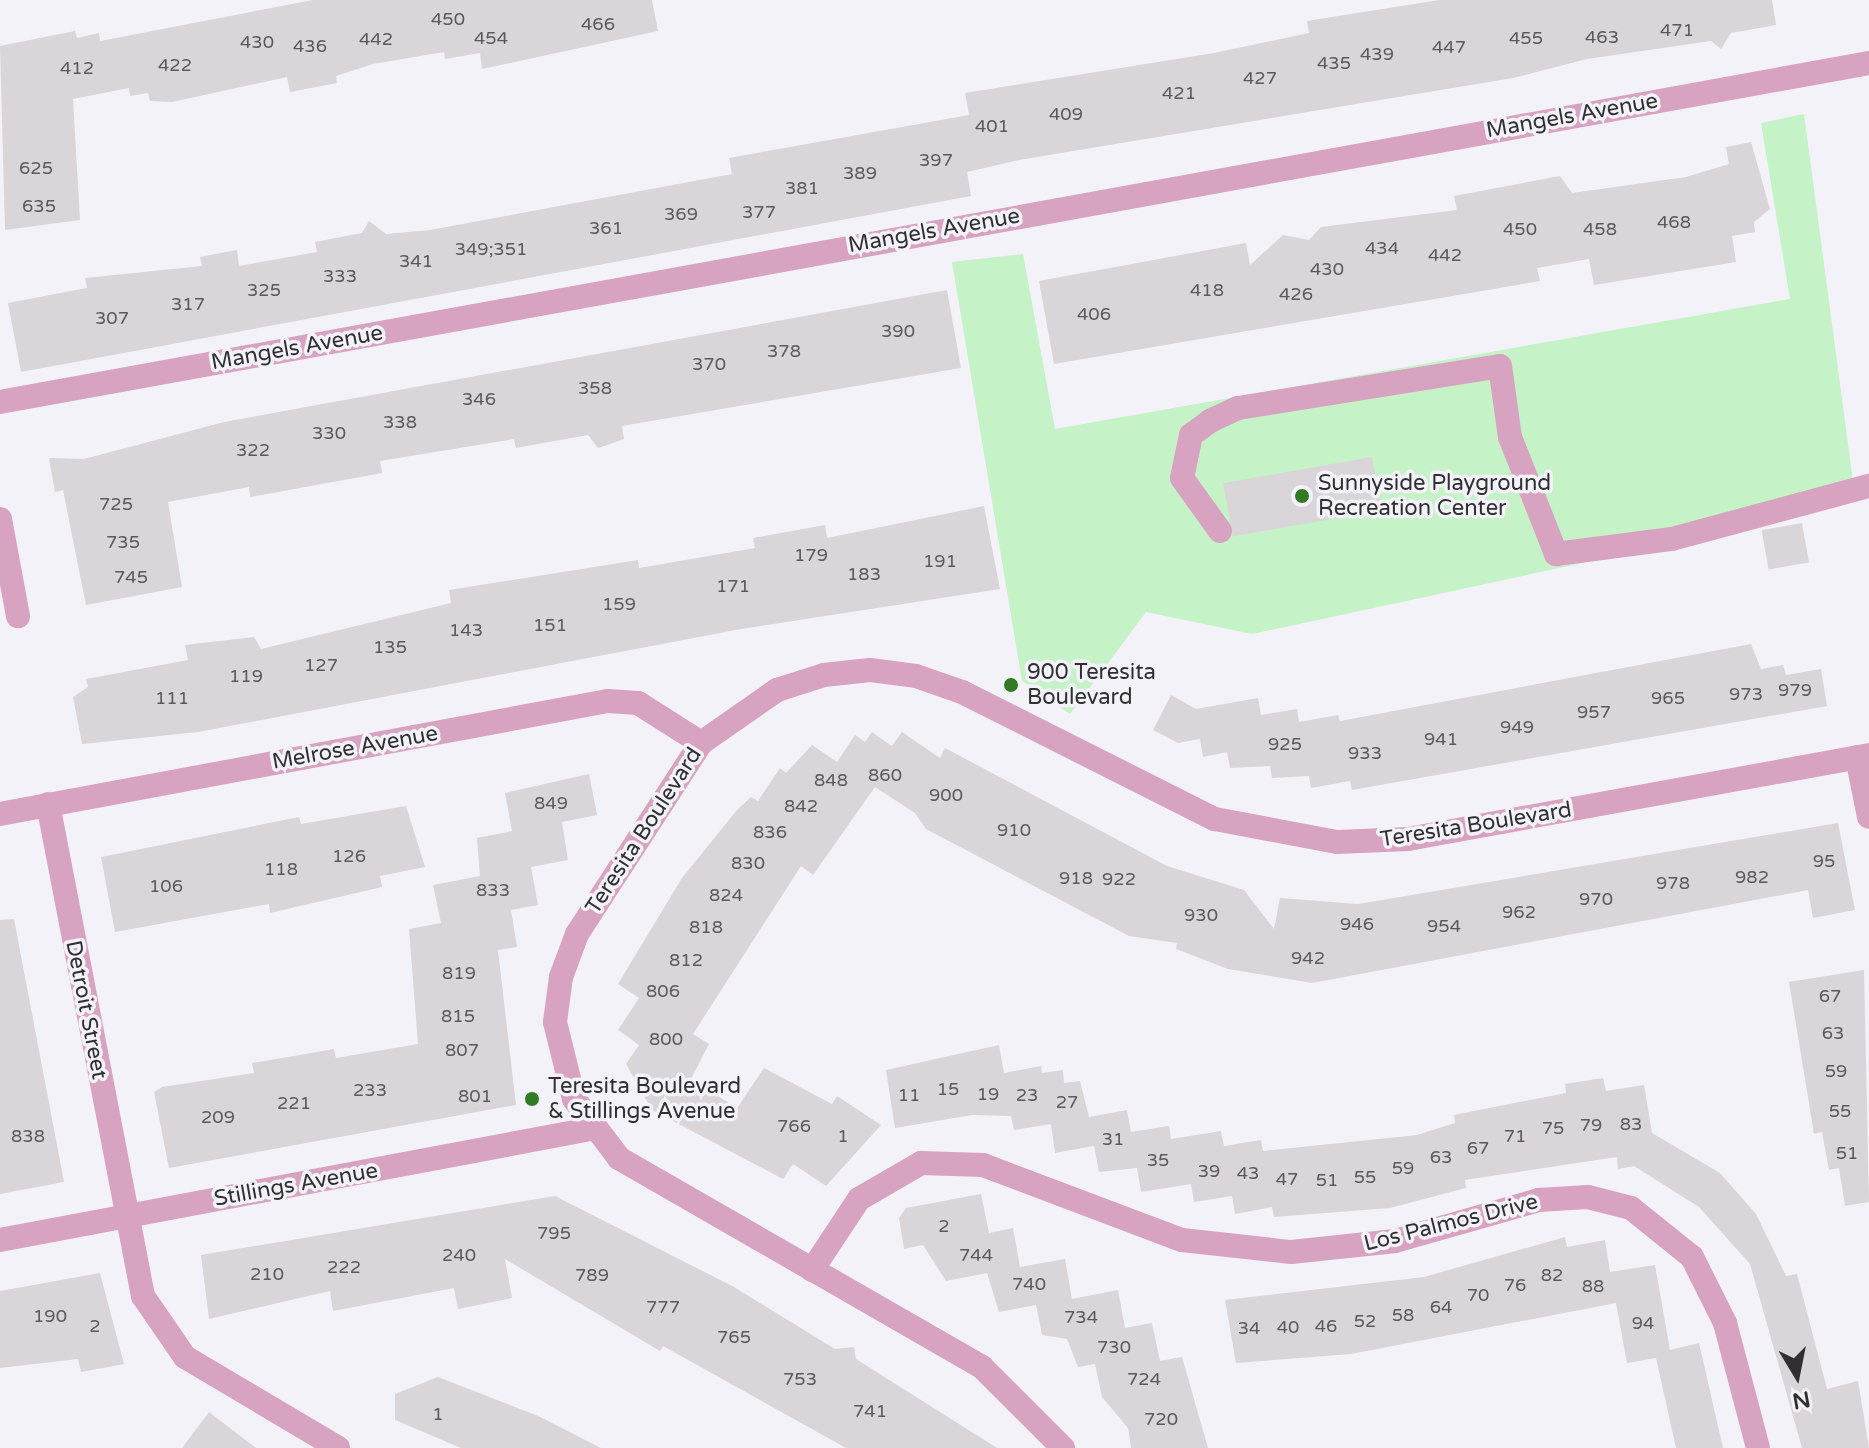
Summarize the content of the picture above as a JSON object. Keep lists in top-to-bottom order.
{
  "streets": {
    "street": [
      "Mangels Avenue",
      "Melrose Avenue",
      "Teresita Boulevard",
      "Detroit Street",
      "Stillings Avenue",
      "Los Palmos Drive"
    ]
  },
  "crossings": [
    ["Melrose Avenue", "Teresita Boulevard"],
    ["Melrose Avenue", "Detroit Street"],
    ["Teresita Boulevard", "Stillings Avenue"],
    ["Teresita Boulevard", "Los Palmos Drive"],
    ["Detroit Street", "Stillings Avenue"]
  ],
  "places": ["Sunnyside Playground Recreation Center", "900 Teresita Boulevard", "Teresita Boulevard & Stillings Avenue"],
  "house_numbers": [
    "450",
    "466",
    "471",
    "463",
    "454",
    "455",
    "442",
    "430",
    "436",
    "447",
    "439",
    "435",
    "422",
    "412",
    "427",
    "421",
    "409",
    "401",
    "397",
    "625",
    "389",
    "381",
    "635",
    "377",
    "369",
    "468",
    "361",
    "450",
    "458",
    "434",
    "349;351",
    "442",
    "341",
    "430",
    "333",
    "325",
    "418",
    "426",
    "317",
    "406",
    "307",
    "390",
    "378",
    "370",
    "358",
    "346",
    "338",
    "330",
    "322",
    "725",
    "735",
    "179",
    "191",
    "183",
    "745",
    "171",
    "159",
    "151",
    "143",
    "135",
    "127",
    "119",
    "979",
    "973",
    "111",
    "965",
    "957",
    "949",
    "941",
    "925",
    "933",
    "860",
    "848",
    "900",
    "849",
    "842",
    "910",
    "836",
    "126",
    "95",
    "830",
    "118",
    "982",
    "918",
    "922",
    "978",
    "106",
    "833",
    "824",
    "970",
    "962",
    "930",
    "946",
    "954",
    "818",
    "942",
    "812",
    "819",
    "806",
    "67",
    "815",
    "63",
    "800",
    "807",
    "59",
    "15",
    "233",
    "19",
    "11",
    "23",
    "801",
    "27",
    "221",
    "55",
    "209",
    "83",
    "79",
    "766",
    "75",
    "838",
    "1",
    "71",
    "31",
    "67",
    "51",
    "63",
    "35",
    "59",
    "39",
    "43",
    "55",
    "47",
    "51",
    "2",
    "795",
    "240",
    "744",
    "222",
    "210",
    "789",
    "82",
    "740",
    "76",
    "88",
    "70",
    "777",
    "64",
    "58",
    "190",
    "734",
    "52",
    "94",
    "2",
    "46",
    "40",
    "34",
    "765",
    "730",
    "753",
    "724",
    "741",
    "1",
    "720"
  ],
  "north": "bottom"
}
